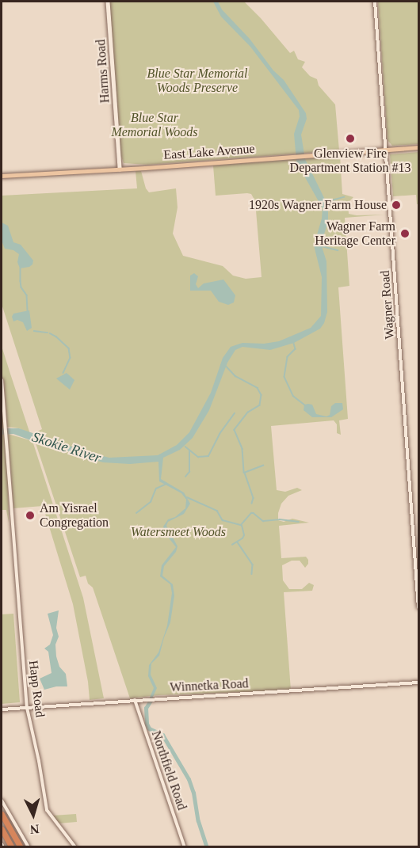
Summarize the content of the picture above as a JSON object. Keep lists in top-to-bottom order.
{
  "streets": {
    "main road": ["Harms Road", "East Lake Avenue"],
    "street": [
      "Wagner Road",
      "Winnetka Road",
      "Happ Road",
      "Northfield Road"
    ]
  },
  "crossings": [
    ["Harms Road", "East Lake Avenue"],
    ["East Lake Avenue", "Wagner Road"],
    ["Winnetka Road", "Happ Road"],
    ["Winnetka Road", "Northfield Road"]
  ],
  "water": ["Skokie River"],
  "parks": ["Blue Star Memorial Woods Preserve", "Blue Star Memorial Woods", "Watersmeet Woods"],
  "places": [
    "Glenview Fire Department Station #13",
    "1920s Wagner Farm House",
    "Wagner Farm Heritage Center",
    "Am Yisrael Congregation"
  ],
  "north": "bottom"
}
